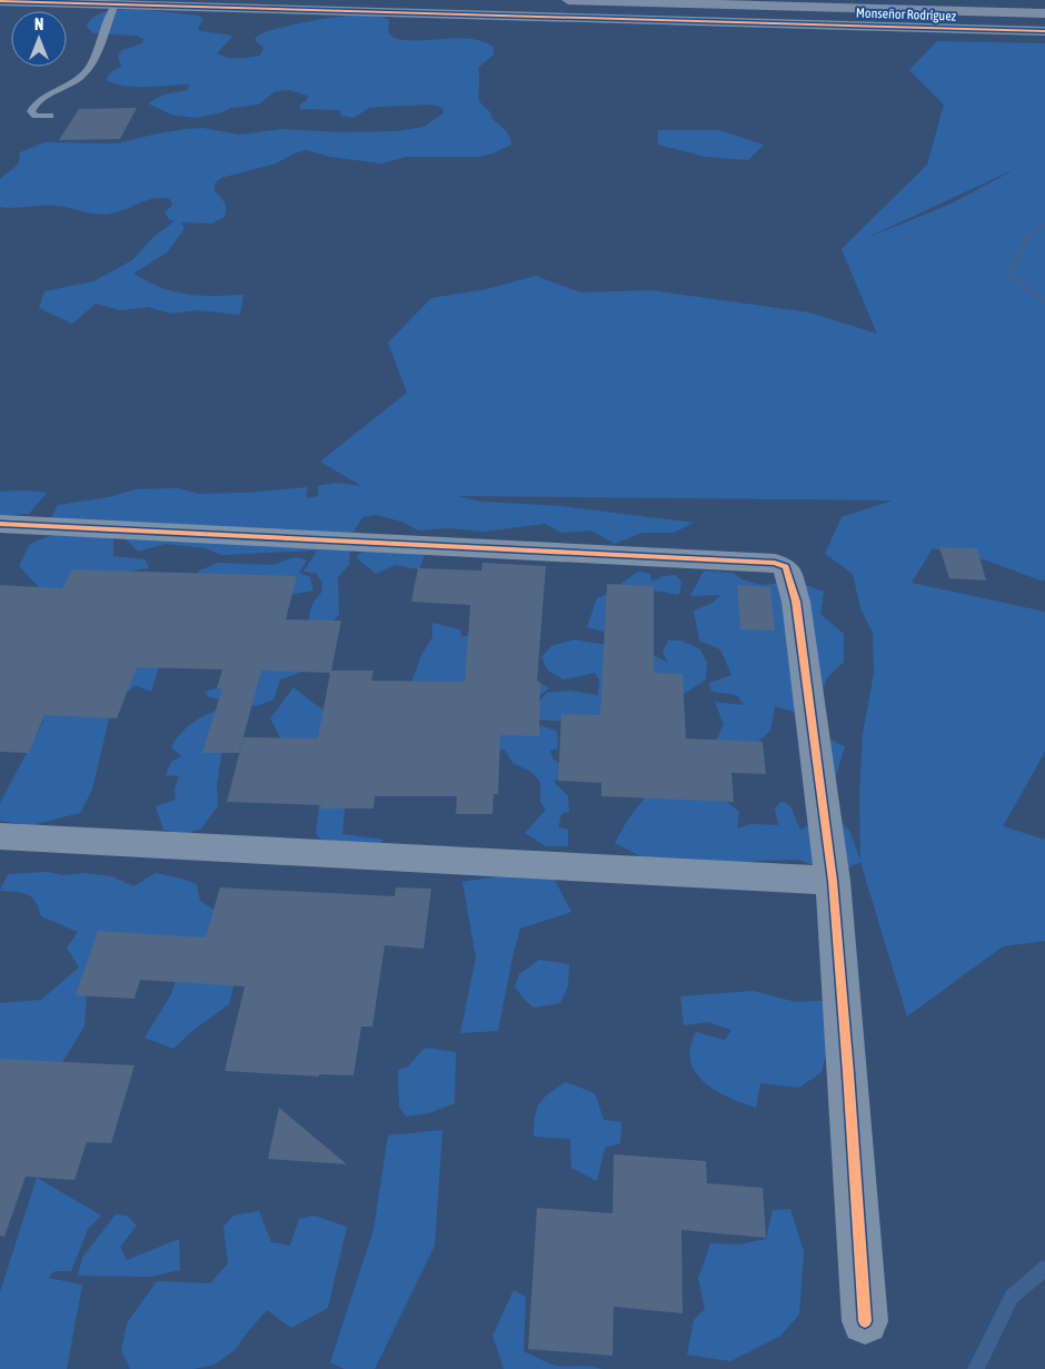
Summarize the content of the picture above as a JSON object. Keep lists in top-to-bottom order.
{
  "streets": {
    "street": ["Monseñor Rodríguez"]
  },
  "north": "top"
}
